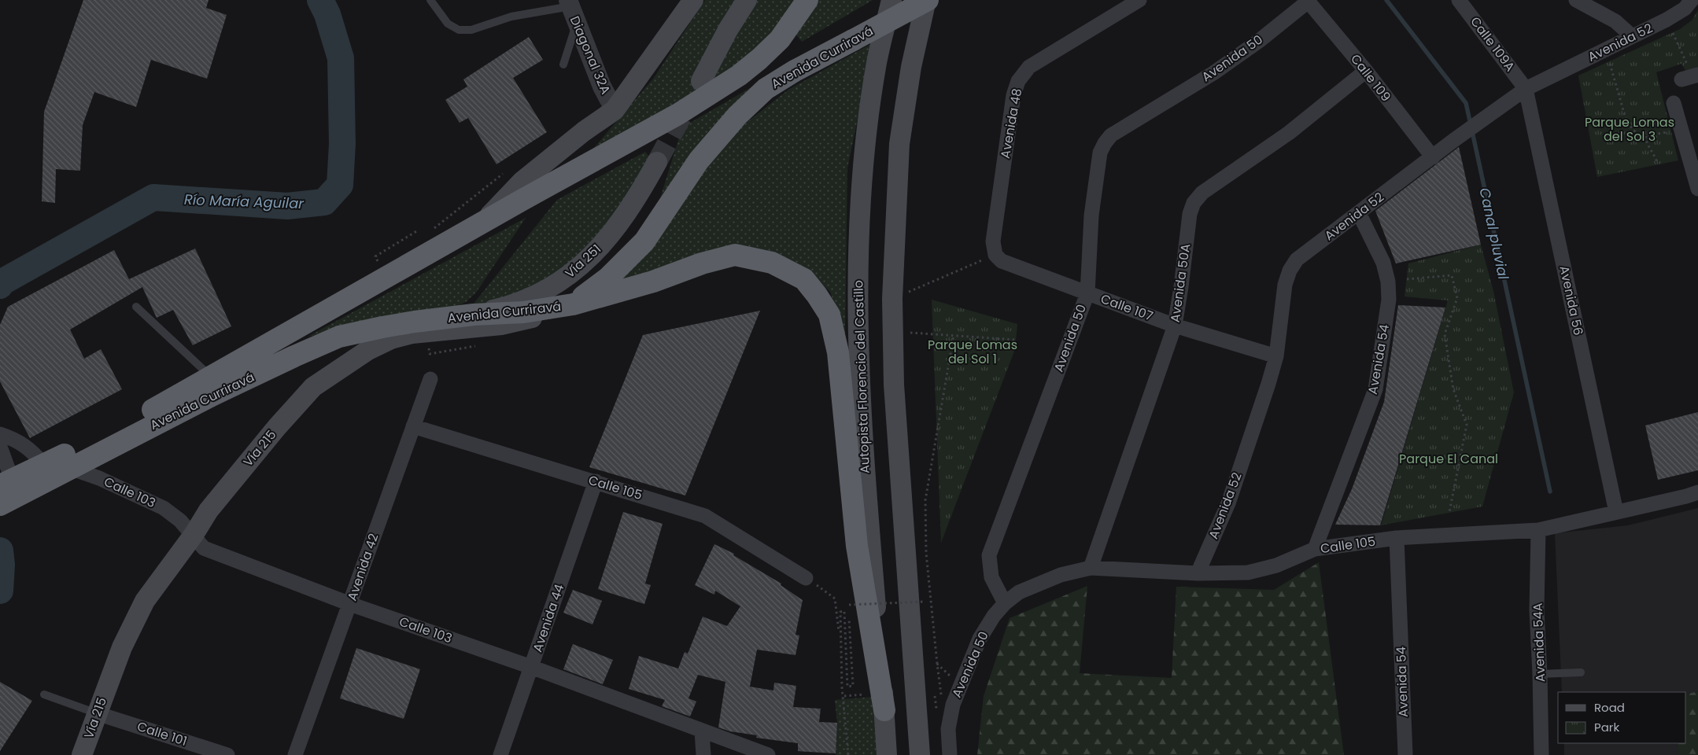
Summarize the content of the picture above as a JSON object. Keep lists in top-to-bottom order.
{
  "streets": {
    "highway": ["Avenida Curriravá"],
    "main road": ["Vía 251", "Autopista Florencio del Castillo", "Vía 215"],
    "street": [
      "Avenida 52",
      "Calle 109A",
      "Diagonal 32A",
      "Avenida 50",
      "Calle 109",
      "Avenida 48",
      "Avenida 50A",
      "Avenida 56",
      "Calle 107",
      "Avenida 54",
      "Calle 105",
      "Calle 103",
      "Avenida 42",
      "Avenida 44",
      "Avenida 54A",
      "Calle 101"
    ]
  },
  "crossings": [
    ["Avenida 52", "Calle 109A"],
    ["Avenida 52", "Calle 109"],
    ["Avenida 52", "Avenida 56"],
    ["Avenida 52", "Calle 107"],
    ["Avenida 52", "Avenida 54"],
    ["Avenida 52", "Calle 105"],
    ["Calle 109A", "Avenida 56"],
    ["Avenida Curriravá", "Vía 251"],
    ["Avenida Curriravá", "Vía 215"],
    ["Avenida Curriravá", "Calle 103"],
    ["Avenida 50", "Calle 109"],
    ["Avenida 50", "Calle 107"],
    ["Avenida 50", "Calle 105"],
    ["Calle 109", "Avenida 50A"],
    ["Avenida 48", "Calle 107"],
    ["Avenida 50A", "Calle 107"],
    ["Avenida 50A", "Calle 105"],
    ["Avenida 56", "Calle 105"],
    ["Avenida 54", "Calle 105"],
    ["Vía 215", "Calle 103"],
    ["Vía 215", "Calle 101"],
    ["Calle 105", "Avenida 42"],
    ["Calle 105", "Avenida 44"],
    ["Calle 105", "Avenida 54A"],
    ["Calle 103", "Avenida 42"],
    ["Calle 103", "Avenida 44"]
  ],
  "water": ["Río María Aguilar", "Canal pluvial"],
  "parks": ["Parque Lomas del Sol 3", "Parque Lomas del Sol 1", "Parque El Canal"],
  "legend": ["Road", "Park"]
}
